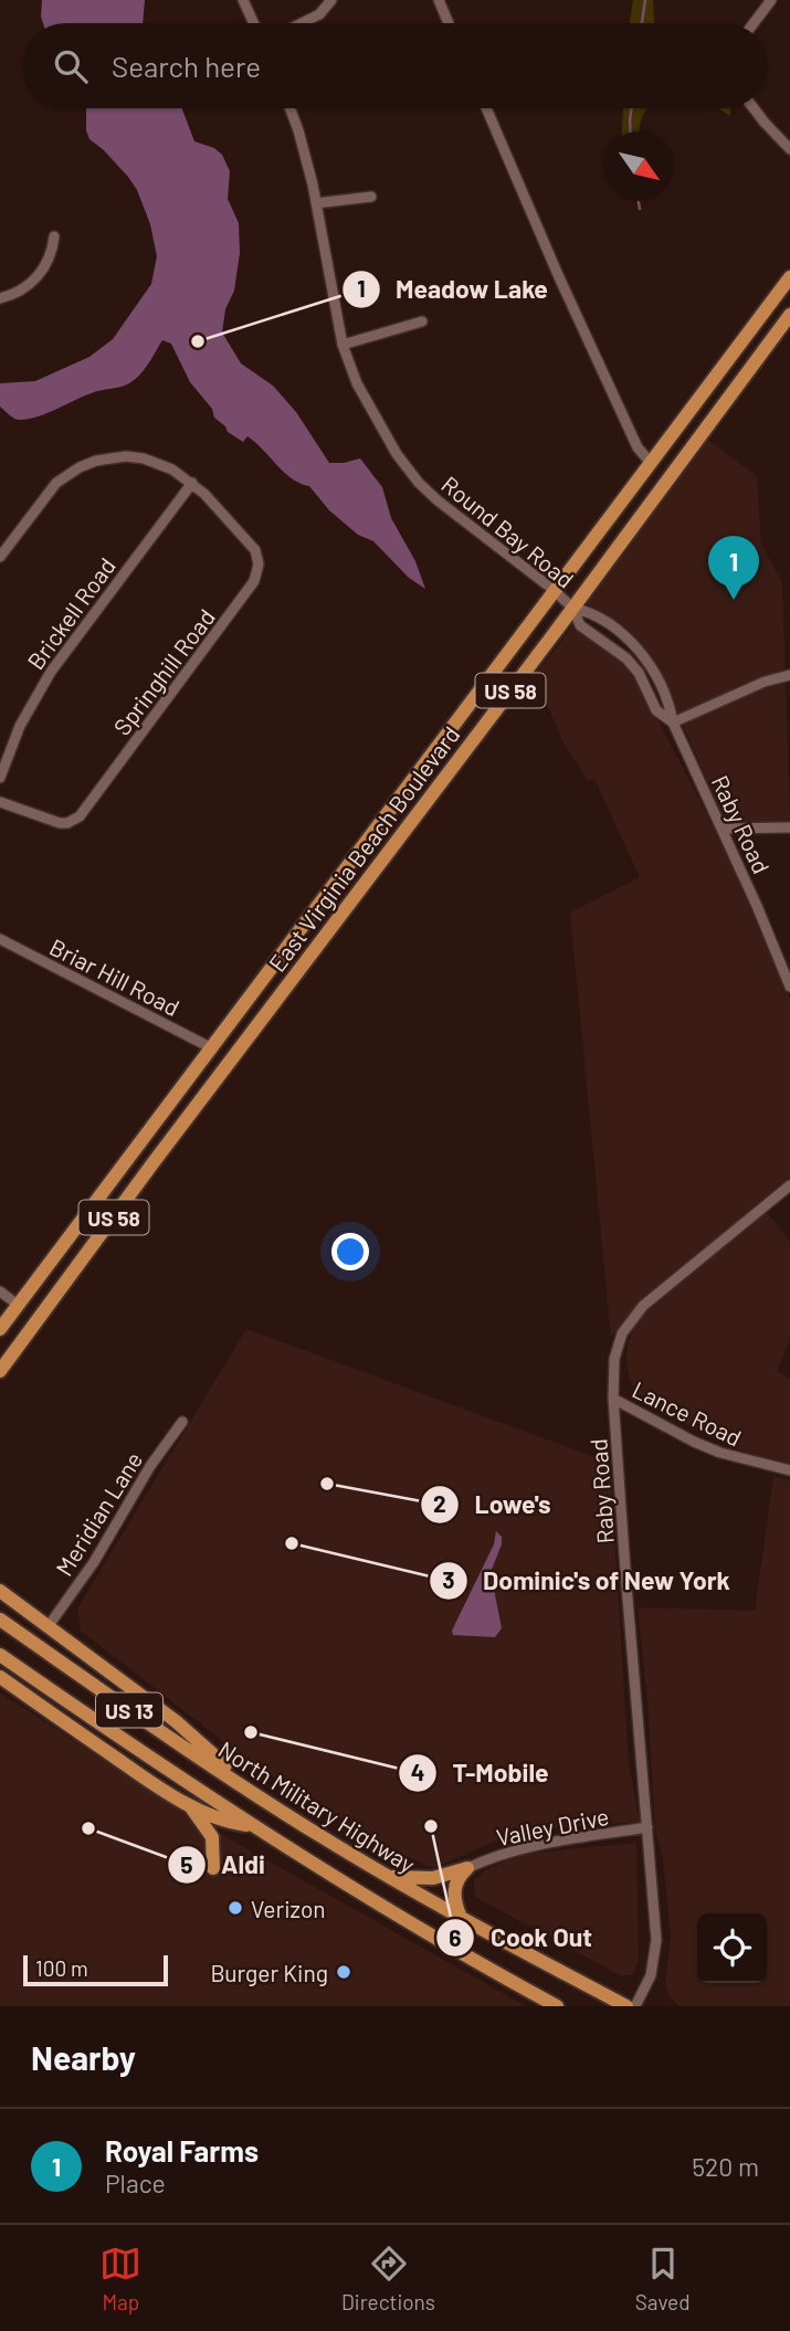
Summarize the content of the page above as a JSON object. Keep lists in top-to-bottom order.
{
  "streets": {
    "main road": [
      "US 58",
      "East Virginia Beach Boulevard",
      "US 13",
      "North Military Highway"
    ],
    "street": [
      "Round Bay Road",
      "Brickell Road",
      "Springhill Road",
      "Raby Road",
      "Briar Hill Road",
      "Lance Road",
      "Meridian Lane",
      "Valley Drive"
    ]
  },
  "crossings": [
    ["Round Bay Road", "Raby Road"],
    ["Round Bay Road", "East Virginia Beach Boulevard"],
    ["Brickell Road", "Springhill Road"],
    ["Raby Road", "East Virginia Beach Boulevard"],
    ["Raby Road", "Lance Road"],
    ["Raby Road", "Valley Drive"],
    ["East Virginia Beach Boulevard", "Briar Hill Road"]
  ],
  "places": [
    "Meadow Lake",
    "Lowe's",
    "Dominic's of New York",
    "T-Mobile",
    "Cook Out",
    "Aldi",
    "Verizon",
    "Burger King"
  ],
  "scale_bar": "100 m",
  "north": "bottom right",
  "page": {
    "search": "Search here",
    "pins": "1",
    "scale": "100 m",
    "heading": "Nearby",
    "list": [
      {
        "mark": "1",
        "name": "Royal Farms",
        "note": "Place",
        "value": "520 m"
      }
    ],
    "nav": ["Map", "Directions", "Saved"]
  }
}
